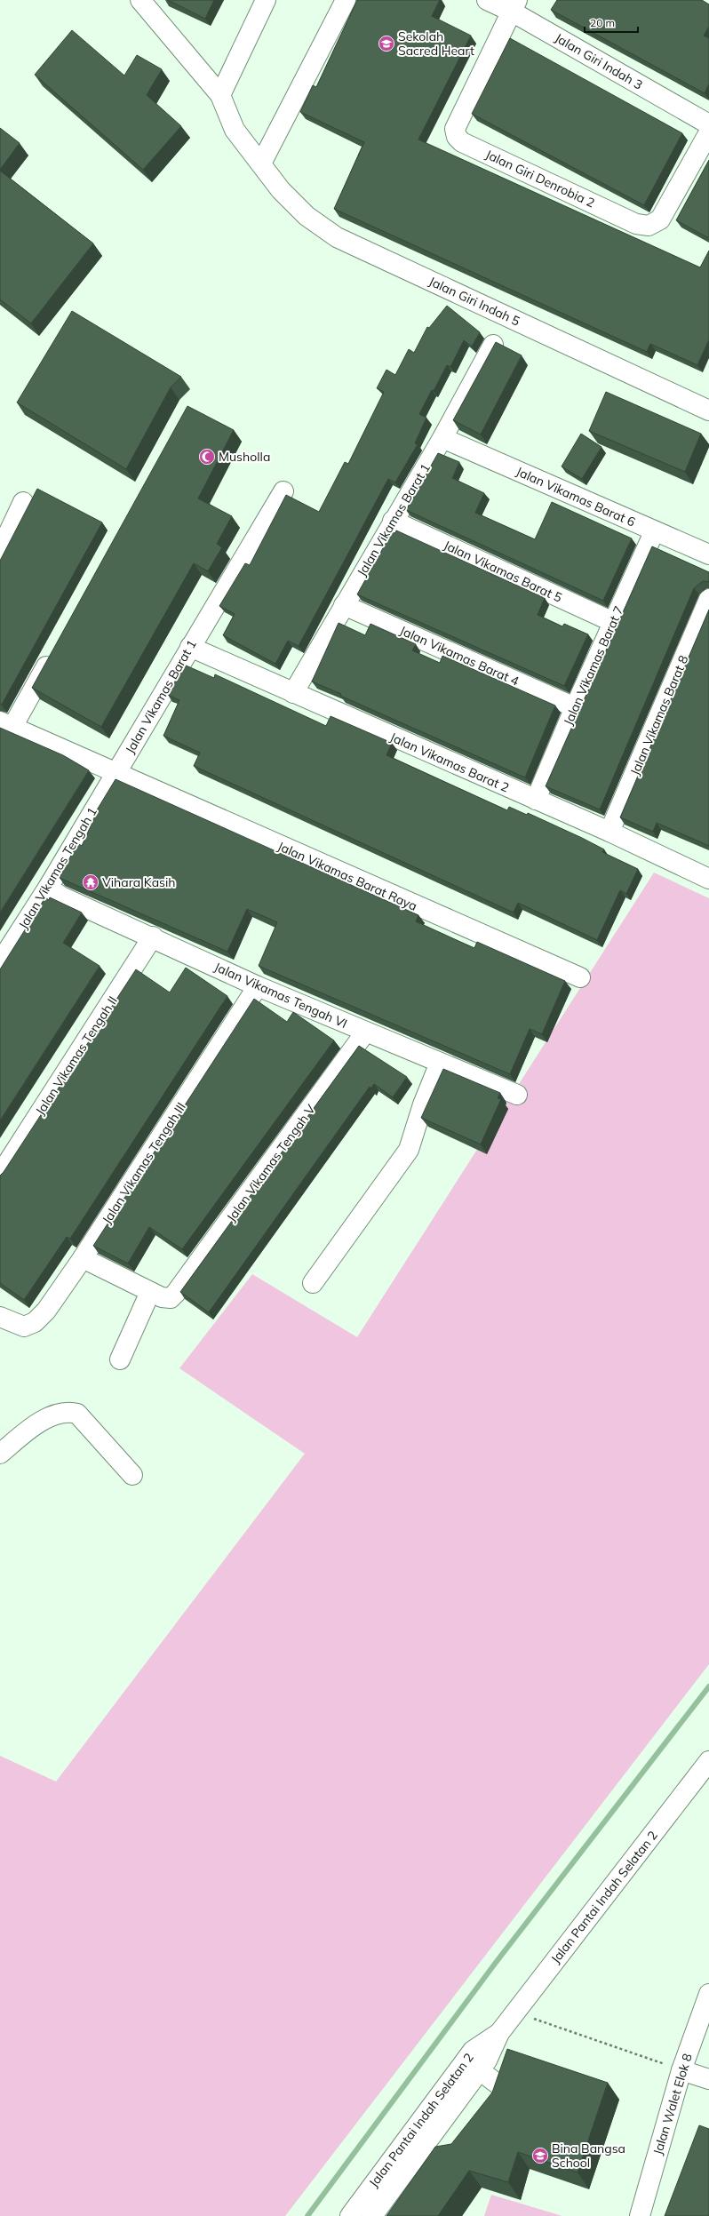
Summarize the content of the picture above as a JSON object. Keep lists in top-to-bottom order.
{
  "streets": {
    "street": [
      "Jalan Giri Indah 3",
      "Jalan Giri Denrobia 2",
      "Jalan Giri Indah 5",
      "Jalan Vikamas Barat 6",
      "Jalan Vikamas Barat 1",
      "Jalan Vikamas Barat 5",
      "Jalan Vikamas Barat 4",
      "Jalan Vikamas Barat 7",
      "Jalan Vikamas Barat 8",
      "Jalan Vikamas Barat 2",
      "Jalan Vikamas Tengah 1",
      "Jalan Vikamas Barat Raya",
      "Jalan Vikamas Tengah VI",
      "Jalan Vikamas Tengah II",
      "Jalan Vikamas Tengah III",
      "Jalan Vikamas Tengah V",
      "Jalan Pantai Indah Selatan 2",
      "Jalan Walet Elok 8"
    ]
  },
  "crossings": [
    ["Jalan Giri Indah 3", "Jalan Giri Denrobia 2"],
    ["Jalan Vikamas Barat 6", "Jalan Vikamas Barat 1"],
    ["Jalan Vikamas Barat 6", "Jalan Vikamas Barat 7"],
    ["Jalan Vikamas Barat 1", "Jalan Vikamas Barat 5"],
    ["Jalan Vikamas Barat 1", "Jalan Vikamas Barat 4"],
    ["Jalan Vikamas Barat 1", "Jalan Vikamas Barat 2"],
    ["Jalan Vikamas Barat 1", "Jalan Vikamas Tengah 1"],
    ["Jalan Vikamas Barat 1", "Jalan Vikamas Barat Raya"],
    ["Jalan Vikamas Barat 5", "Jalan Vikamas Barat 7"],
    ["Jalan Vikamas Barat 4", "Jalan Vikamas Barat 7"],
    ["Jalan Vikamas Barat 7", "Jalan Vikamas Barat 2"],
    ["Jalan Vikamas Barat 8", "Jalan Vikamas Barat 2"],
    ["Jalan Vikamas Tengah 1", "Jalan Vikamas Barat Raya"],
    ["Jalan Vikamas Tengah 1", "Jalan Vikamas Tengah VI"],
    ["Jalan Vikamas Tengah VI", "Jalan Vikamas Tengah II"],
    ["Jalan Vikamas Tengah VI", "Jalan Vikamas Tengah III"],
    ["Jalan Vikamas Tengah VI", "Jalan Vikamas Tengah V"]
  ],
  "places": {
    "school or university": ["Sekolah Sacred Heart", "Bina Bangsa School"],
    "mosque": ["Musholla"],
    "temple": ["Vihara Kasih"]
  },
  "scale_bar": "20 m"
}
